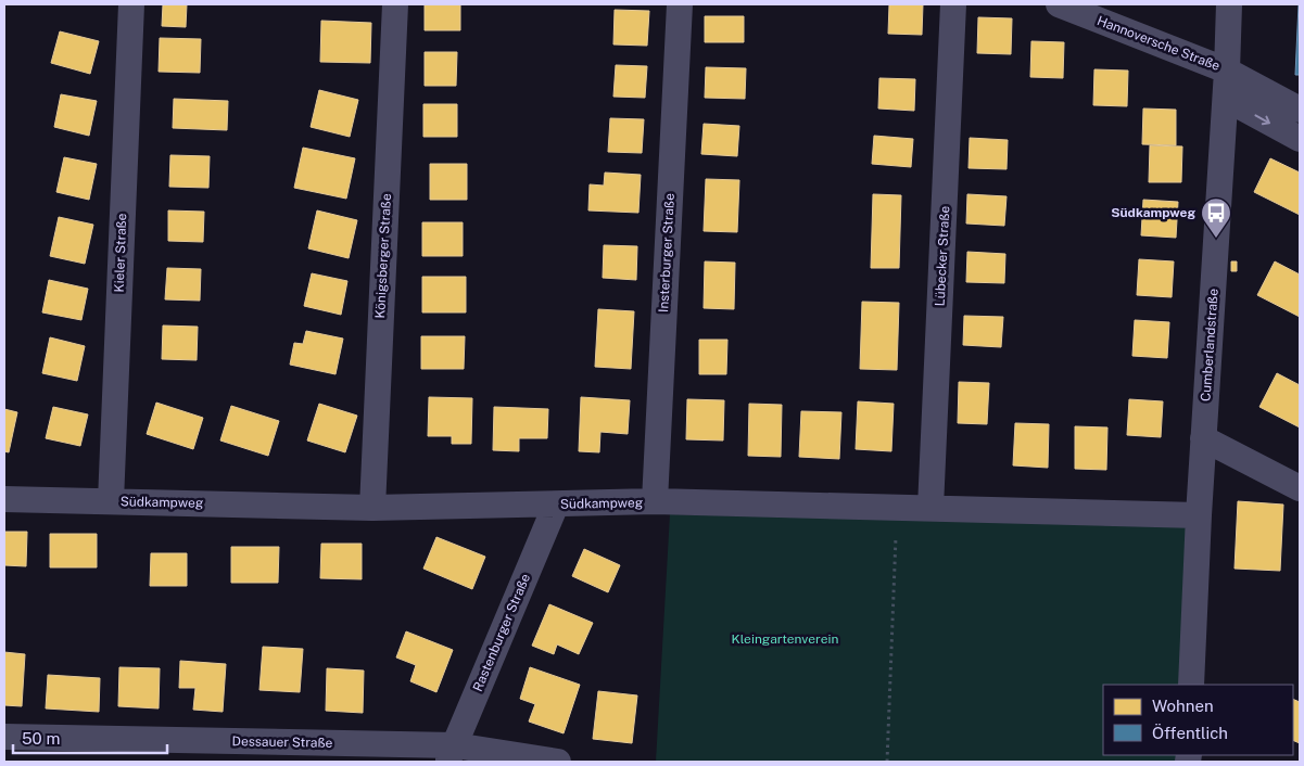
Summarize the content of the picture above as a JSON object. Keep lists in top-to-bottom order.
{
  "streets": {
    "street": [
      "Hannoversche Straße",
      "Kieler Straße",
      "Insterburger Straße",
      "Königsberger Straße",
      "Lübecker Straße",
      "Cumberlandstraße",
      "Südkampweg",
      "Rastenburger Straße",
      "Dessauer Straße"
    ]
  },
  "crossings": [
    ["Hannoversche Straße", "Cumberlandstraße"],
    ["Kieler Straße", "Südkampweg"],
    ["Insterburger Straße", "Südkampweg"],
    ["Königsberger Straße", "Südkampweg"],
    ["Lübecker Straße", "Südkampweg"],
    ["Cumberlandstraße", "Südkampweg"],
    ["Südkampweg", "Rastenburger Straße"],
    ["Rastenburger Straße", "Dessauer Straße"]
  ],
  "parks": ["Kleingartenverein"],
  "places": {
    "bus stop": ["Südkampweg"]
  },
  "legend": ["Wohnen", "Öffentlich"],
  "scale_bar": "50 m"
}
